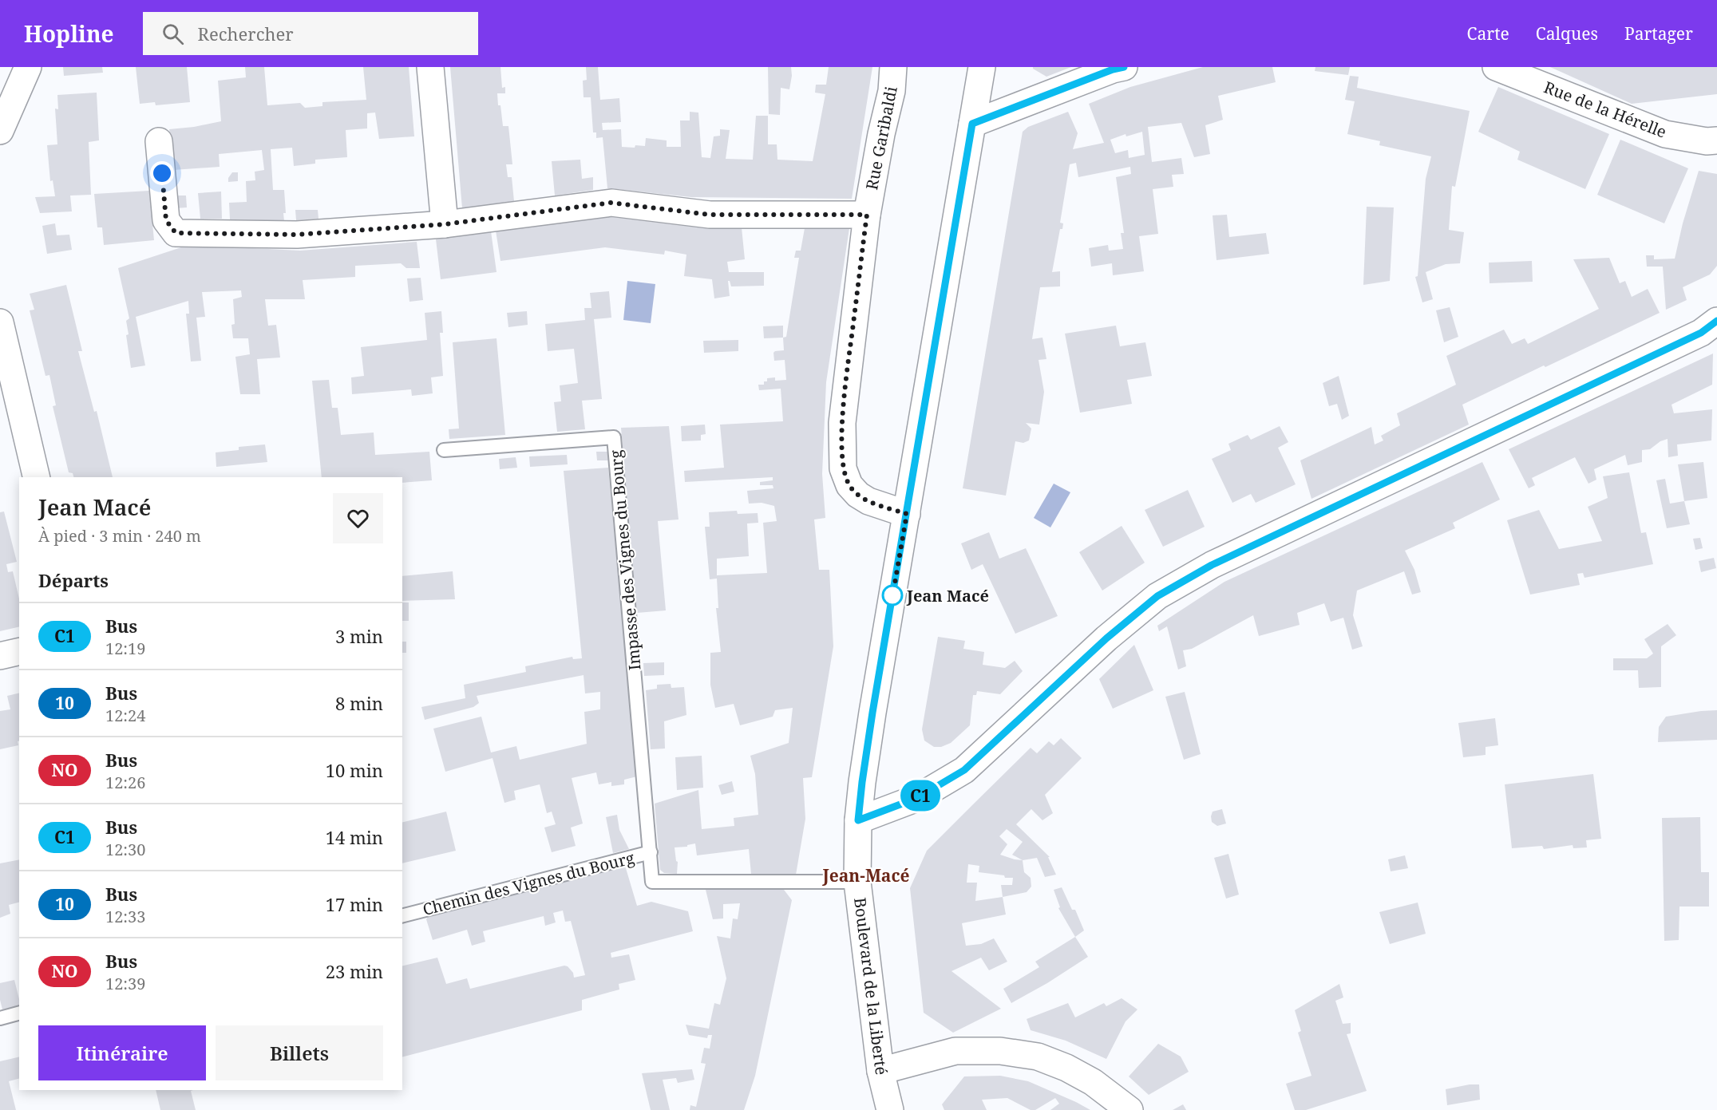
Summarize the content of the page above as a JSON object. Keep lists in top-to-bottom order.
{
  "streets": {
    "street": ["Rue de la Hérelle", "Rue Garibaldi", "Boulevard de la Liberté"],
    "lane": ["Impasse des Vignes du Bourg", "Chemin des Vignes du Bourg"]
  },
  "crossings": [
    ["Rue Garibaldi", "Boulevard de la Liberté"],
    ["Impasse des Vignes du Bourg", "Chemin des Vignes du Bourg"],
    ["Chemin des Vignes du Bourg", "Boulevard de la Liberté"]
  ],
  "districts": ["Jean-Macé"],
  "places": ["Jean Macé"],
  "lines": ["bus line C1"],
  "page": {
    "header": "Hopline",
    "search": "Rechercher",
    "nav": ["Carte", "Calques", "Partager"],
    "on_map": "C1",
    "heading": [
      ["Jean Macé", "À pied · 3 min · 240 m"],
      "Départs"
    ],
    "list": [
      {
        "mark": "C1",
        "name": "Bus",
        "note": "12:19",
        "value": "3 min"
      },
      {
        "mark": "10",
        "name": "Bus",
        "note": "12:24",
        "value": "8 min"
      },
      {
        "mark": "NO",
        "name": "Bus",
        "note": "12:26",
        "value": "10 min"
      },
      {
        "mark": "C1",
        "name": "Bus",
        "note": "12:30",
        "value": "14 min"
      },
      {
        "mark": "10",
        "name": "Bus",
        "note": "12:33",
        "value": "17 min"
      },
      {
        "mark": "NO",
        "name": "Bus",
        "note": "12:39",
        "value": "23 min"
      }
    ],
    "buttons": ["Itinéraire", "Billets"]
  }
}
